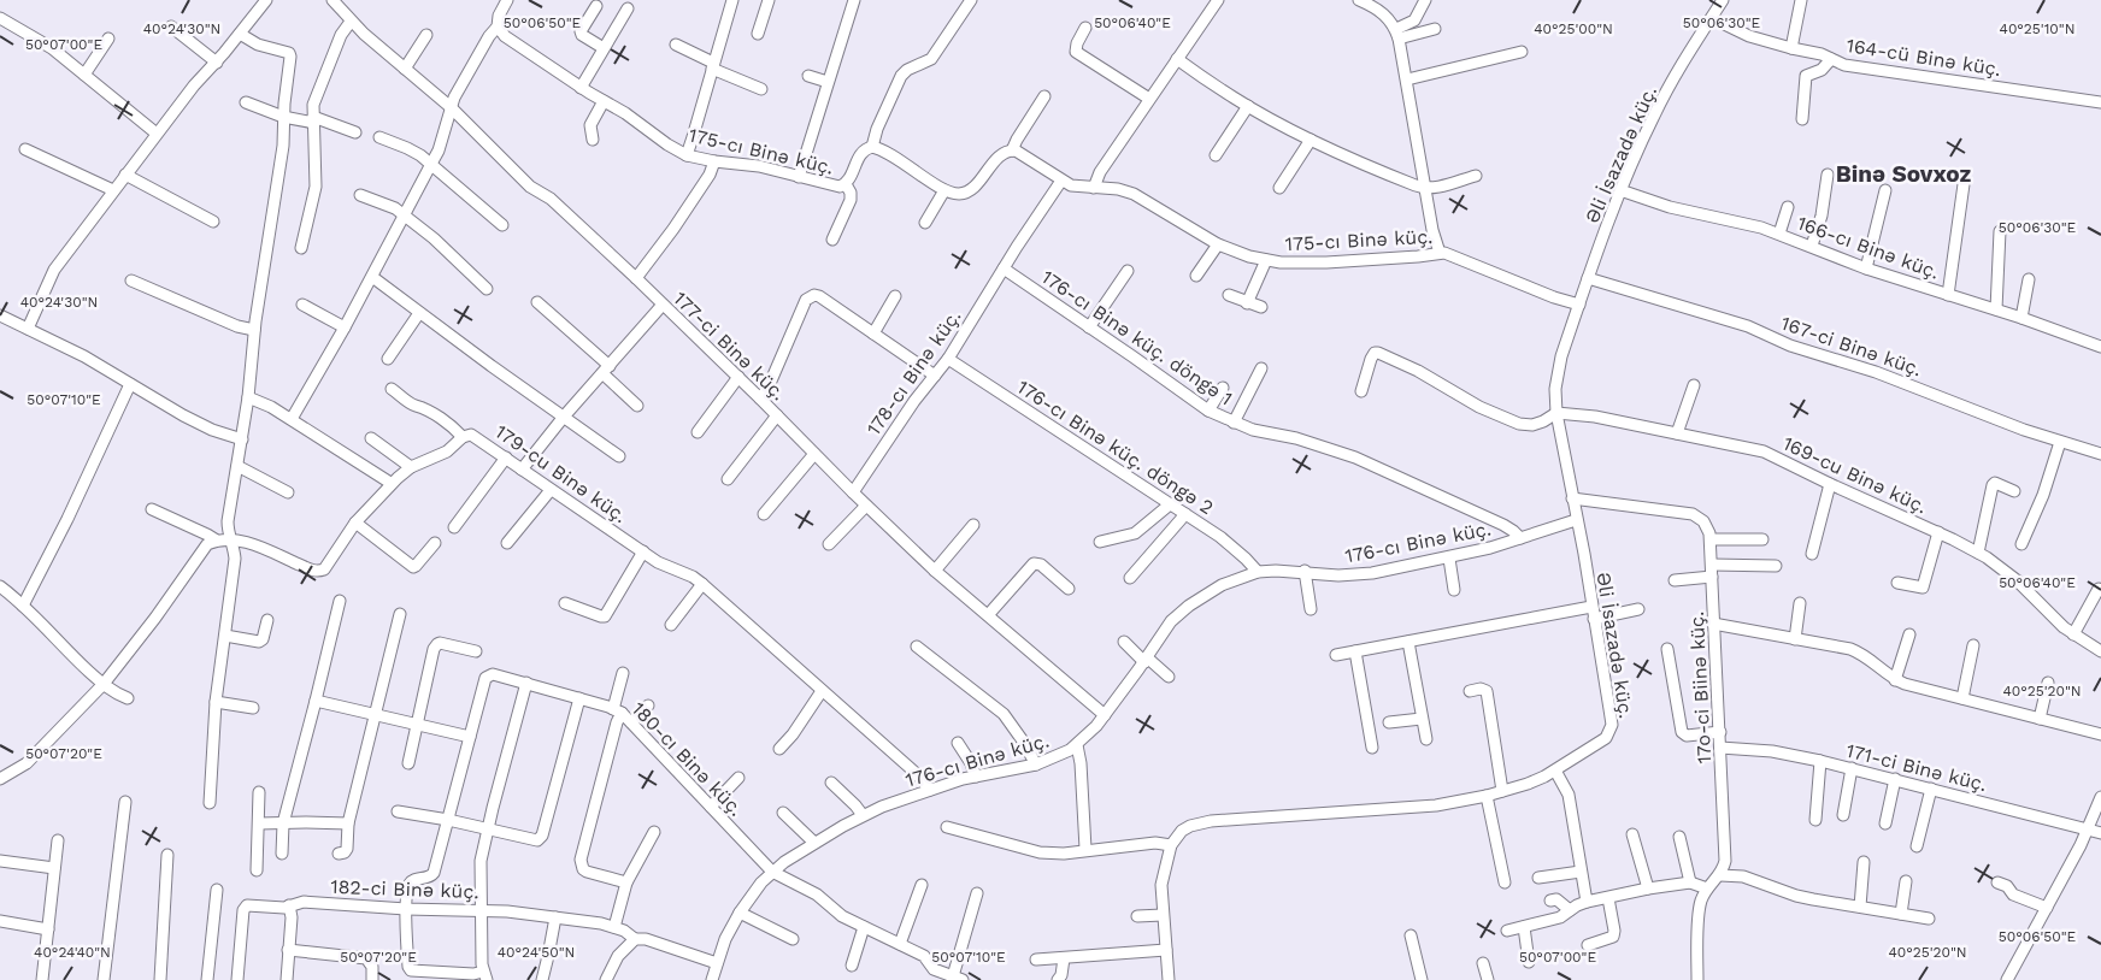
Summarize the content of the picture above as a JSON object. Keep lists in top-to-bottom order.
{
  "streets": {
    "street": [
      "164-cü Binə küç.",
      "175-cı Binə küç.",
      "Əli İsazadə küç.",
      "166-cı Binə küç.",
      "176-cı Binə küç. döngə 1",
      "177-ci Binə küç.",
      "167-ci Binə küç.",
      "178-cı Binə küç.",
      "176-cı Binə küç. döngə 2",
      "179-cu Binə küç.",
      "169-cu Binə küç.",
      "176-cı Binə küç.",
      "17o-ci Biinə küç.",
      "180-cı Binə küç.",
      "171-ci Binə küç.",
      "182-ci Binə küç."
    ]
  },
  "crossings": [
    ["164-cü Binə küç.", "Əli İsazadə küç."],
    ["175-cı Binə küç.", "Əli İsazadə küç."],
    ["175-cı Binə küç.", "178-cı Binə küç."],
    ["Əli İsazadə küç.", "166-cı Binə küç."],
    ["Əli İsazadə küç.", "167-ci Binə küç."],
    ["Əli İsazadə küç.", "169-cu Binə küç."],
    ["Əli İsazadə küç.", "176-cı Binə küç."],
    ["Əli İsazadə küç.", "17o-ci Biinə küç."],
    ["176-cı Binə küç. döngə 1", "178-cı Binə küç."],
    ["176-cı Binə küç. döngə 1", "176-cı Binə küç."],
    ["177-ci Binə küç.", "178-cı Binə küç."],
    ["177-ci Binə küç.", "176-cı Binə küç."],
    ["178-cı Binə küç.", "176-cı Binə küç. döngə 2"],
    ["176-cı Binə küç. döngə 2", "176-cı Binə küç."],
    ["179-cu Binə küç.", "176-cı Binə küç."],
    ["176-cı Binə küç.", "180-cı Binə küç."],
    ["176-cı Binə küç.", "182-ci Binə küç."],
    ["17o-ci Biinə küç.", "171-ci Binə küç."],
    ["180-cı Binə küç.", "182-ci Binə küç."]
  ],
  "districts": ["Binə Sovxoz"],
  "coordinates": [
    "50°06'50\"E",
    "50°06'40\"E",
    "50°06'30\"E",
    "40°25'00\"N",
    "40°25'10\"N",
    "40°24'30\"N",
    "50°07'00\"E",
    "50°07'10\"E",
    "40°25'20\"N",
    "50°07'20\"E",
    "40°24'40\"N",
    "40°24'50\"N"
  ]
}
